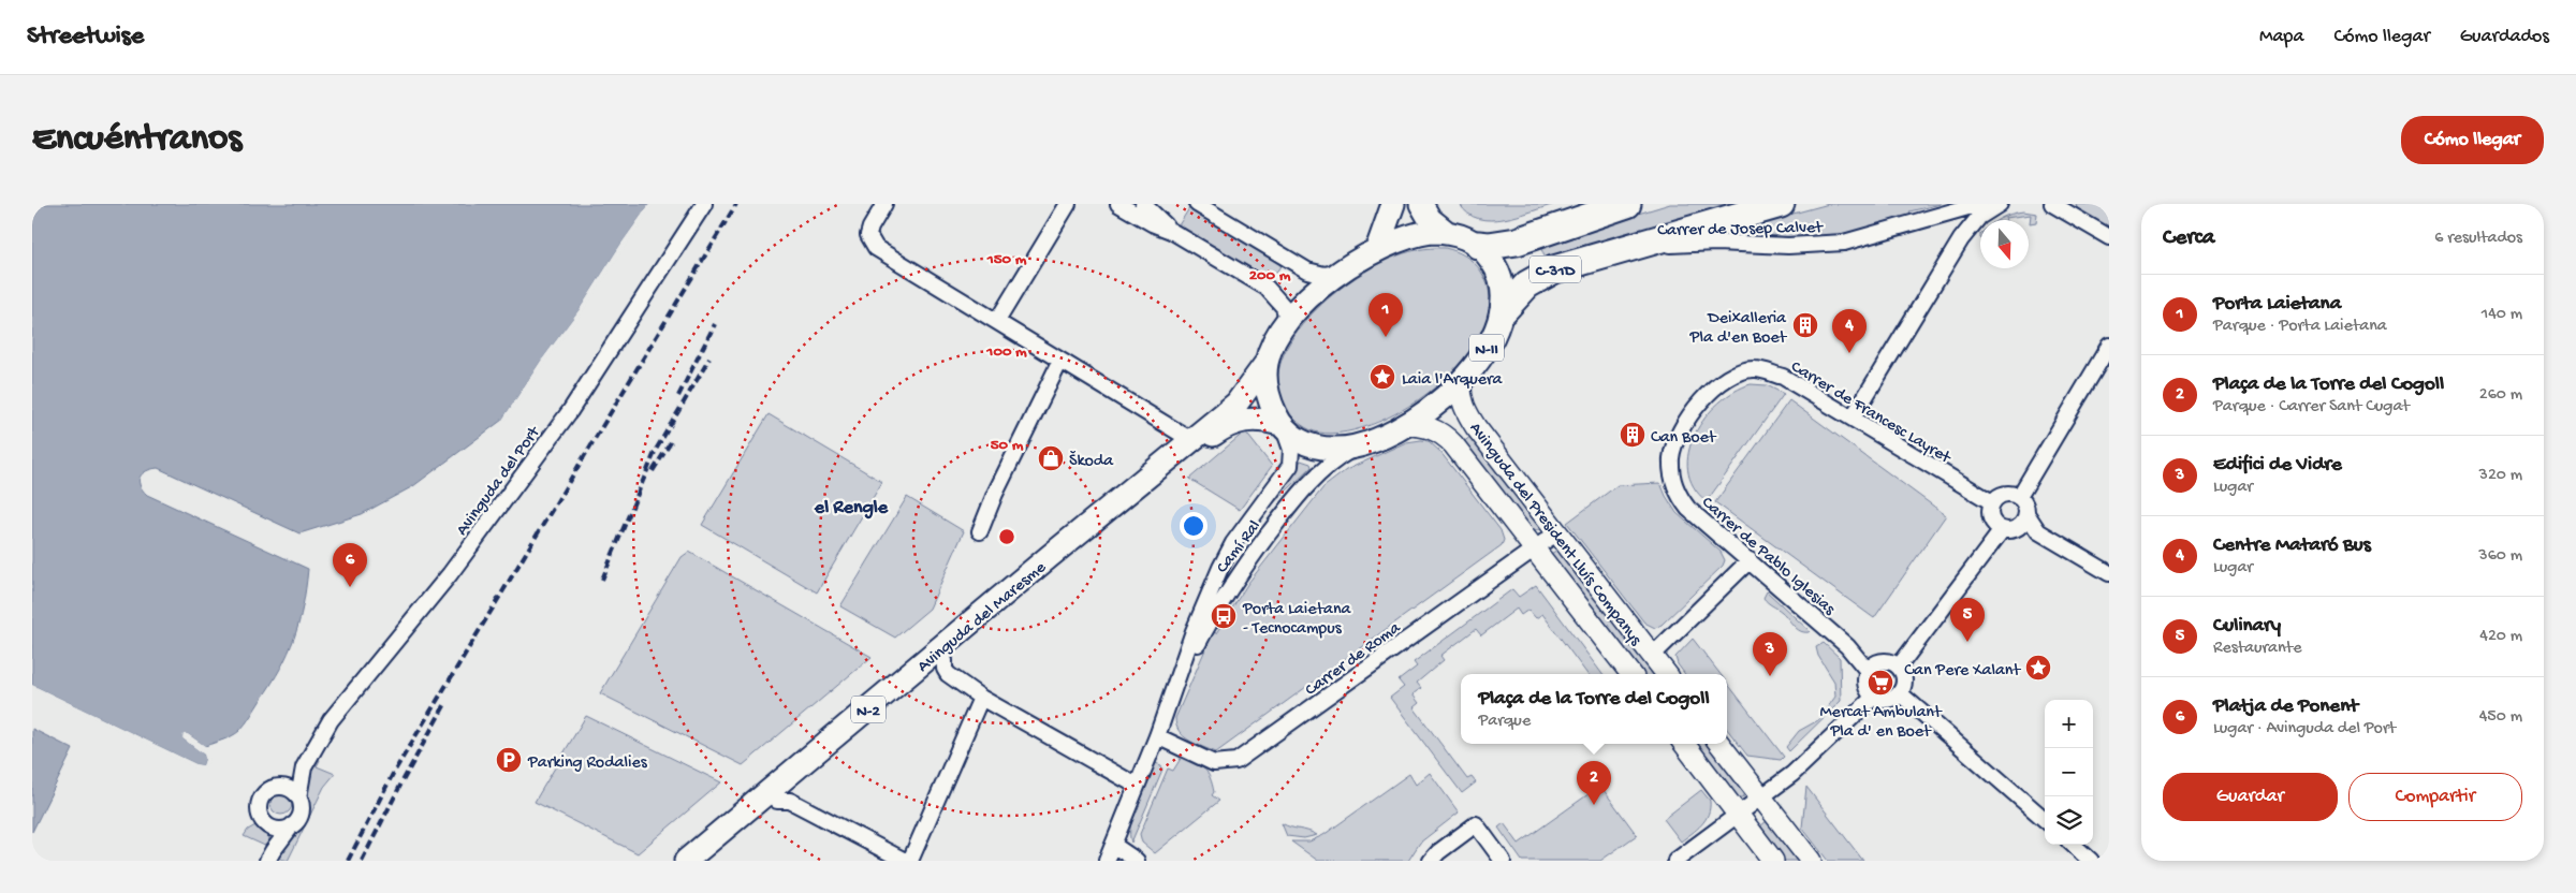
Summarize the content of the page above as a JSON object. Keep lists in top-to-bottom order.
{
  "streets": {
    "highway": ["C-31D"],
    "main road": ["N-II", "Avinguda del Maresme", "N-2"],
    "street": [
      "Carrer de Josep Calvet",
      "Carrer de Francesc Layret",
      "Avinguda del Port",
      "Avinguda del President Lluís Companys",
      "Camí Ral",
      "Carrer de Pablo Iglesias",
      "Carrer de Roma"
    ]
  },
  "crossings": [
    ["Carrer de Josep Calvet", "C-31D"],
    ["C-31D", "N-II"],
    ["N-II", "Avinguda del President Lluís Companys"],
    ["N-II", "Camí Ral"],
    ["N-II", "Avinguda del Maresme"],
    ["Carrer de Francesc Layret", "Carrer de Pablo Iglesias"],
    ["Avinguda del President Lluís Companys", "Carrer de Roma"],
    ["Camí Ral", "Avinguda del Maresme"],
    ["Camí Ral", "Carrer de Roma"]
  ],
  "districts": ["el Rengle"],
  "places": {
    "building": ["Deixalleria Pla d'en Boet", "Can Boet"],
    "place": ["Laia l'Arquera", "Can Pere Xalant"],
    "shop": ["Škoda"],
    "bus stop": ["Porta Laietana - Tecnocampus"],
    "supermarket": ["Mercat Ambulant Pla d' en Boet"],
    "parking": ["Parking Rodalies"]
  },
  "north": "bottom",
  "page": {
    "header": "Streetwise",
    "nav": ["Mapa", "Cómo llegar", "Guardados"],
    "buttons": [
      "Cómo llegar",
      ["Guardar", "Compartir"]
    ],
    "title": "Encuéntranos",
    "heading": ["Cerca", "6 resultados"],
    "list": [
      {
        "mark": "1",
        "name": "Porta Laietana",
        "note": "Parque · Porta Laietana",
        "value": "140 m"
      },
      {
        "mark": "2",
        "name": "Plaça de la Torre del Cogoll",
        "note": "Parque · Carrer Sant Cugat",
        "value": "260 m"
      },
      {
        "mark": "3",
        "name": "Edifici de Vidre",
        "note": "Lugar",
        "value": "320 m"
      },
      {
        "mark": "4",
        "name": "Centre Mataró Bus",
        "note": "Lugar",
        "value": "360 m"
      },
      {
        "mark": "5",
        "name": "Culinary",
        "note": "Restaurante",
        "value": "420 m"
      },
      {
        "mark": "6",
        "name": "Platja de Ponent",
        "note": "Lugar · Avinguda del Port",
        "value": "450 m"
      }
    ],
    "pins": [
      "1",
      "4",
      "6",
      "5",
      "3",
      "2"
    ],
    "popup": ["Plaça de la Torre del Cogoll", "Parque"],
    "map_buttons": ["+", "−"]
  },
  "rings": [
    "150 m",
    "200 m",
    "100 m",
    "50 m"
  ]
}
